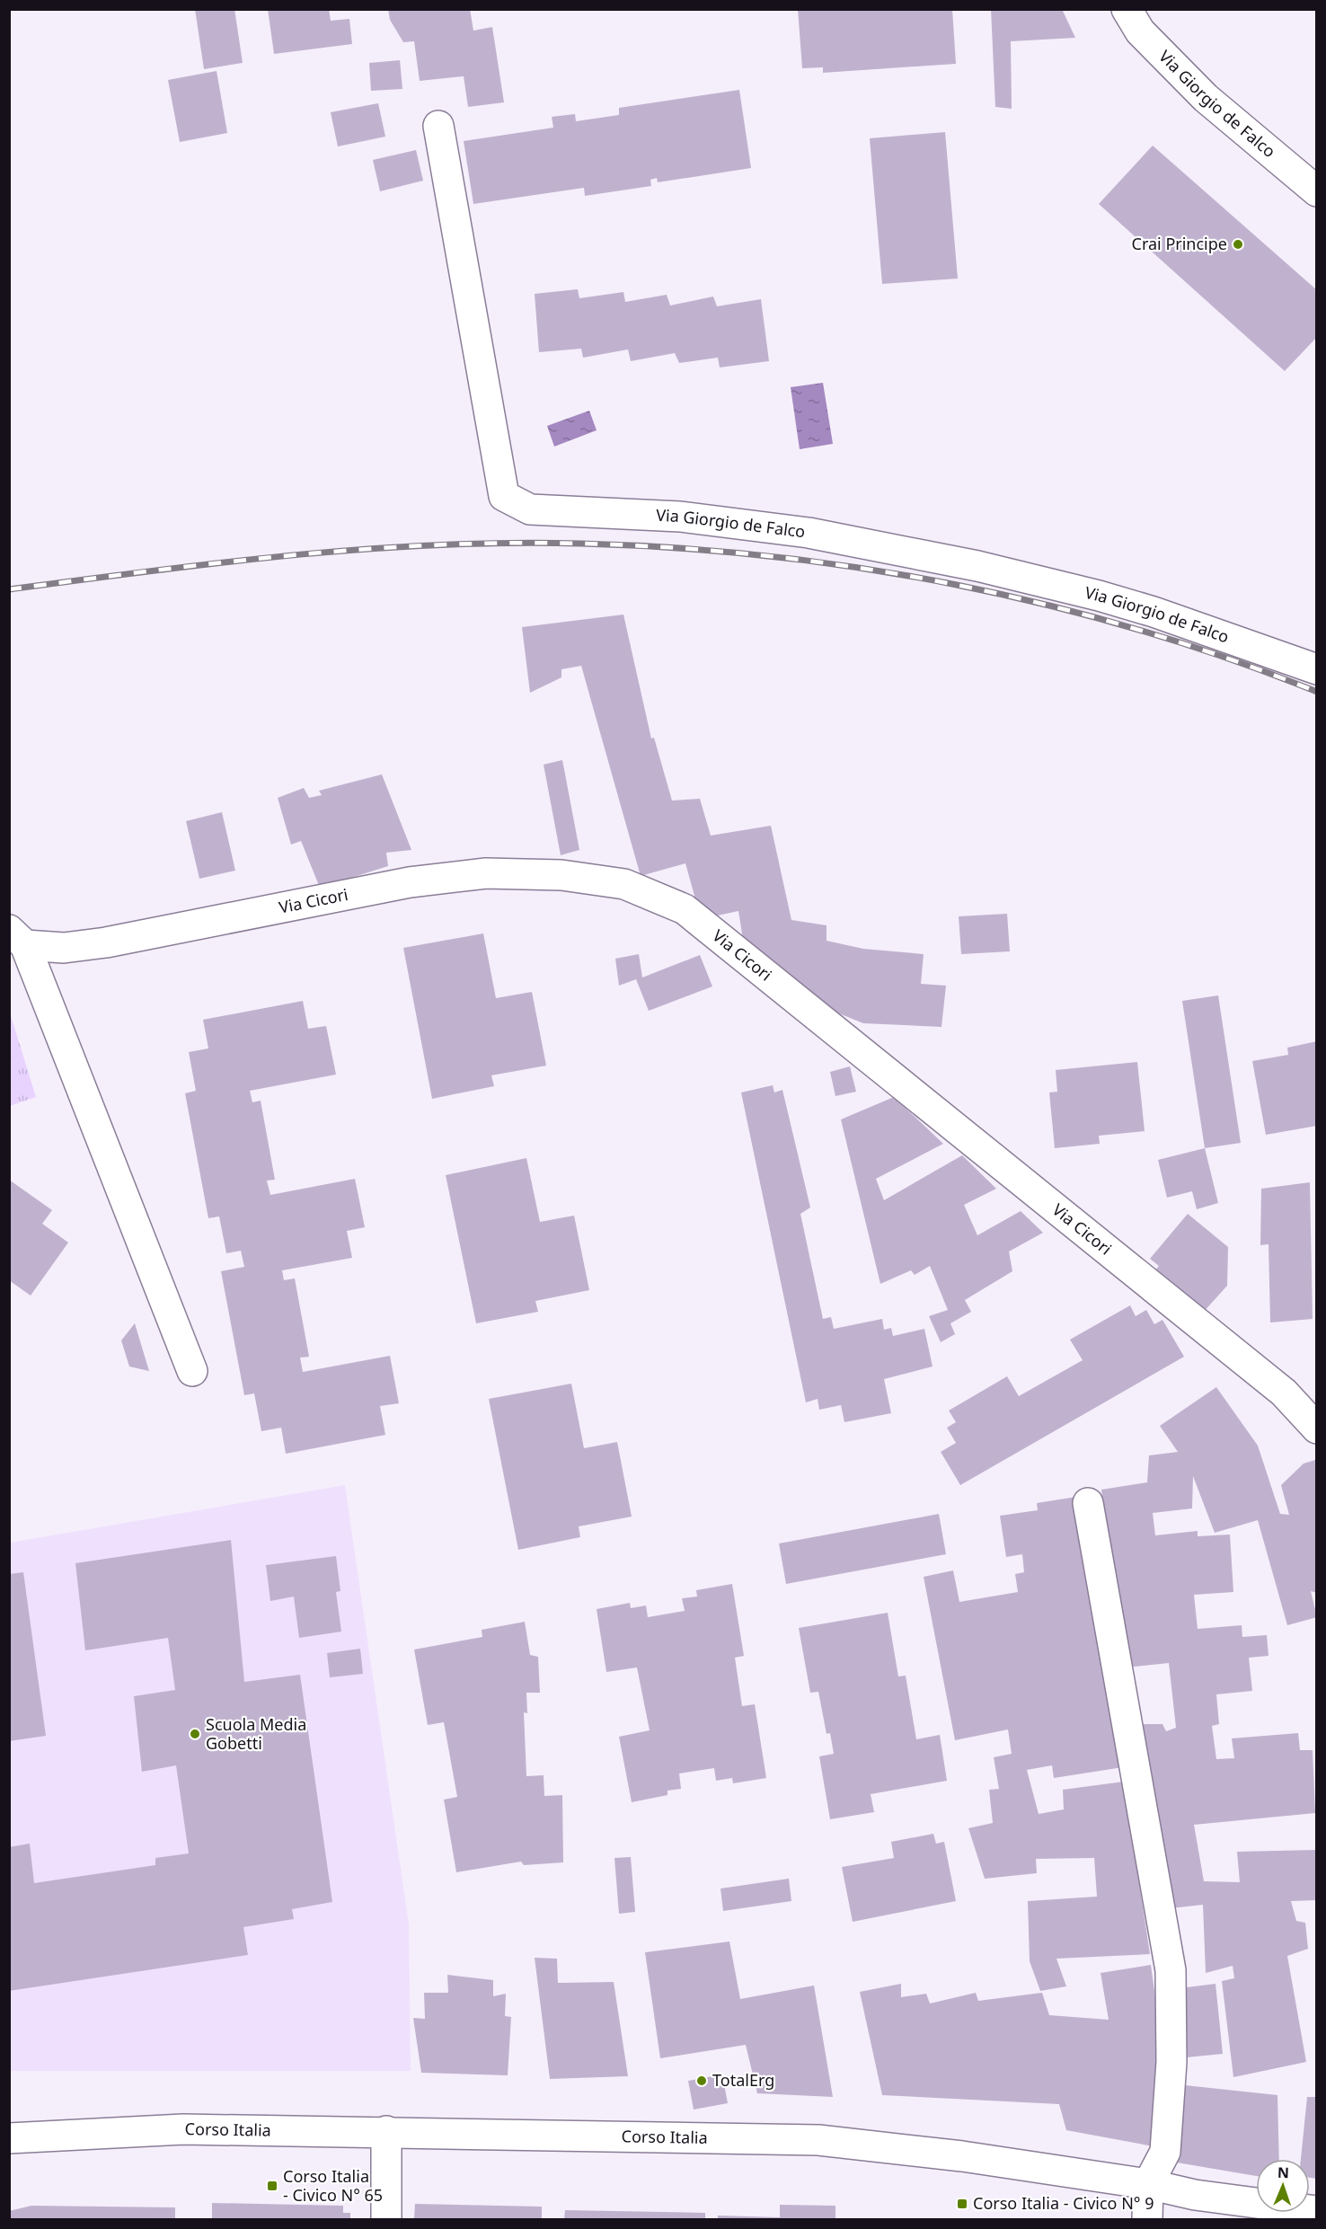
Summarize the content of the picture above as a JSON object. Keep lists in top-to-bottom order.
{
  "streets": {
    "street": ["Via Giorgio de Falco", "Via Cicori", "Corso Italia"]
  },
  "places": {
    "other": ["Crai Principe", "Scuola Media Gobetti", "TotalErg"],
    "transit": ["Corso Italia - Civico N° 65", "Corso Italia - Civico N° 9"]
  },
  "north": "top"
}
